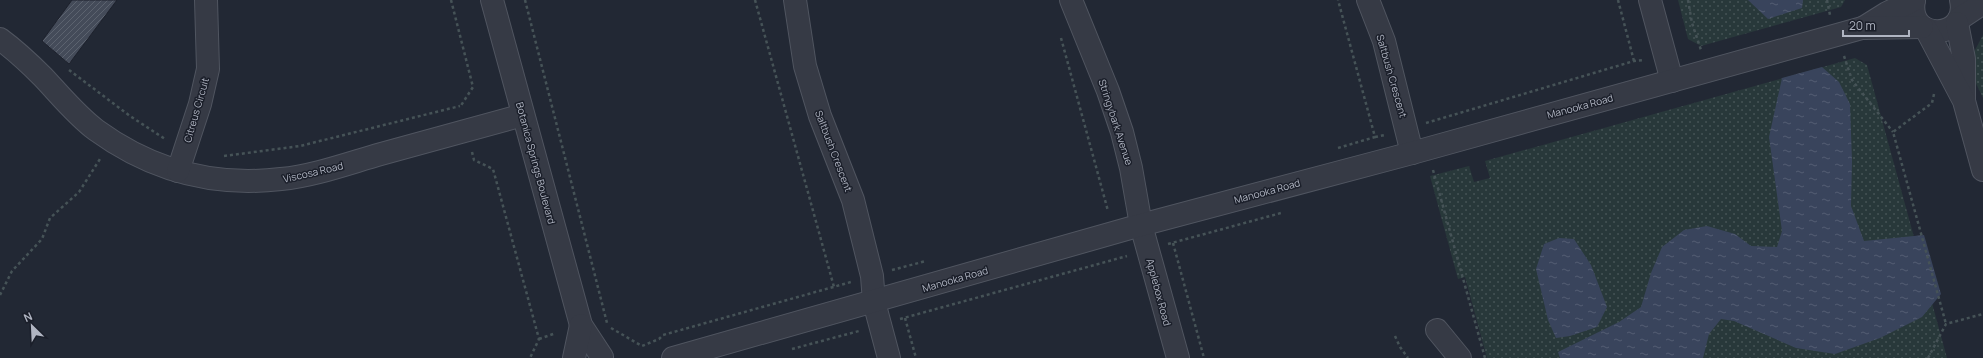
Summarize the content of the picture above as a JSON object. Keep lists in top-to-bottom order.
{
  "streets": {
    "street": [
      "Saltbush Crescent",
      "Manooka Road",
      "Citreus Circuit",
      "Stringybark Avenue",
      "Botanica Springs Boulevard",
      "Viscosa Road",
      "Applebox Road"
    ]
  },
  "crossings": [
    ["Saltbush Crescent", "Manooka Road"],
    ["Manooka Road", "Stringybark Avenue"],
    ["Manooka Road", "Applebox Road"],
    ["Citreus Circuit", "Viscosa Road"],
    ["Stringybark Avenue", "Applebox Road"],
    ["Botanica Springs Boulevard", "Viscosa Road"]
  ],
  "scale_bar": "20 m",
  "north": "top left"
}
